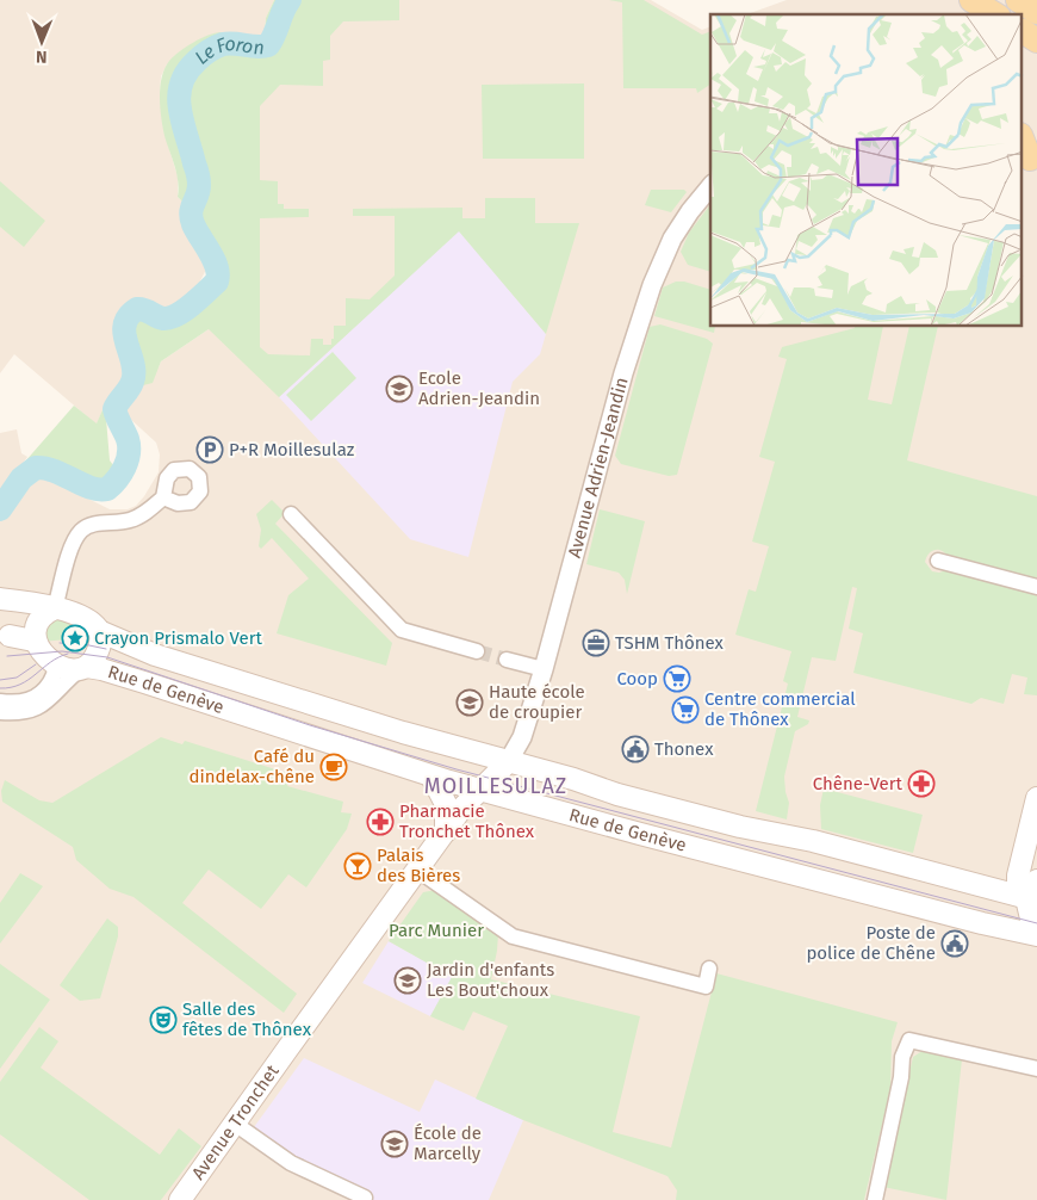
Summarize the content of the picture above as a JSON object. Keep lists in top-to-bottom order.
{
  "streets": {
    "main road": ["Rue de Genève", "Avenue Tronchet"],
    "street": ["Avenue Adrien-Jeandin"]
  },
  "crossings": [
    ["Avenue Adrien-Jeandin", "Rue de Genève"],
    ["Avenue Adrien-Jeandin", "Avenue Tronchet"],
    ["Rue de Genève", "Avenue Tronchet"]
  ],
  "districts": ["MOILLESULAZ"],
  "water": ["Le Foron"],
  "parks": ["Parc Munier"],
  "places": {
    "school or university": [
      "Ecole Adrien-Jeandin",
      "Haute école de croupier",
      "Jardin d'enfants Les Bout'choux",
      "École de Marcelly"
    ],
    "parking": ["P+R Moillesulaz"],
    "place": ["Crayon Prismalo Vert"],
    "office": ["TSHM Thônex"],
    "supermarket": ["Coop", "Centre commercial de Thônex"],
    "public building": ["Thonex", "Poste de police de Chêne"],
    "cafe": ["Café du dindelax-chêne"],
    "pharmacy": ["Chêne-Vert", "Pharmacie Tronchet Thônex"],
    "bar": ["Palais des Bières"],
    "theatre": ["Salle des fêtes de Thônex"]
  },
  "north": "bottom"
}
